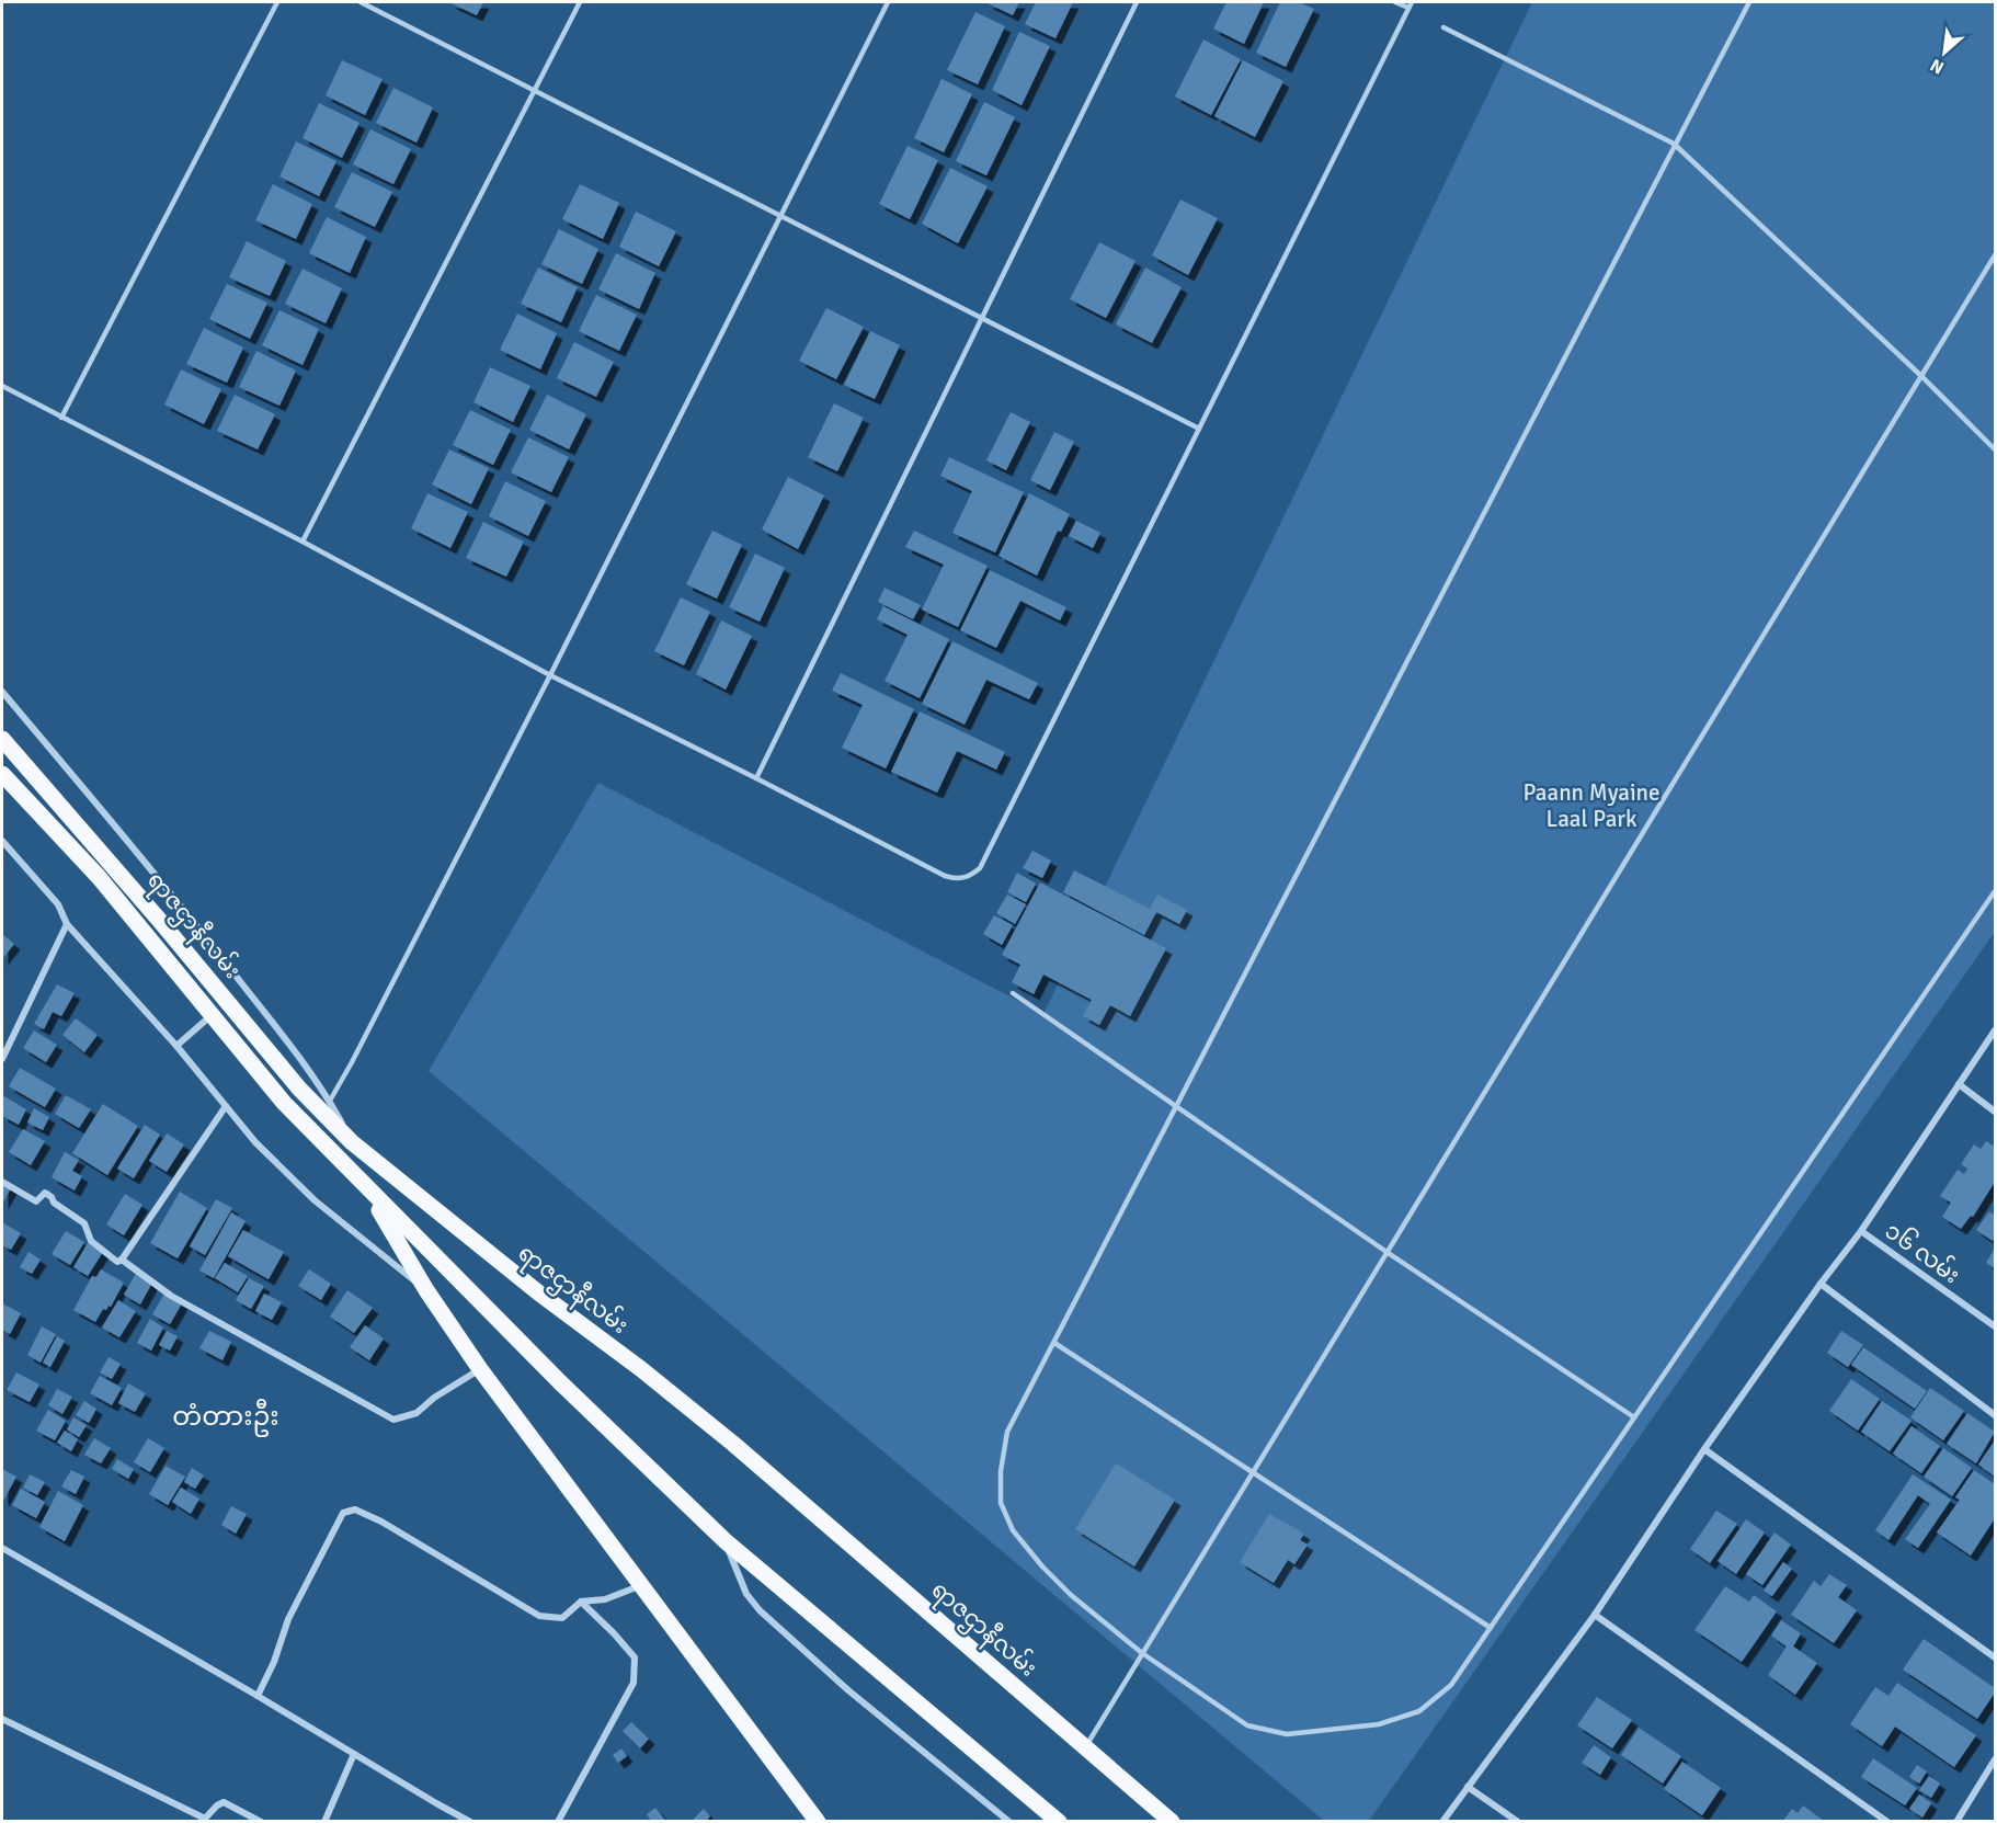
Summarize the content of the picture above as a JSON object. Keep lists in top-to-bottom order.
{
  "streets": {
    "main road": ["ရာဇဌာနီလမ်း"],
    "street": ["၁၆ လမ်း"]
  },
  "districts": ["တံတားဦး"],
  "parks": ["Paann Myaine Laal Park"],
  "north": "bottom left"
}
